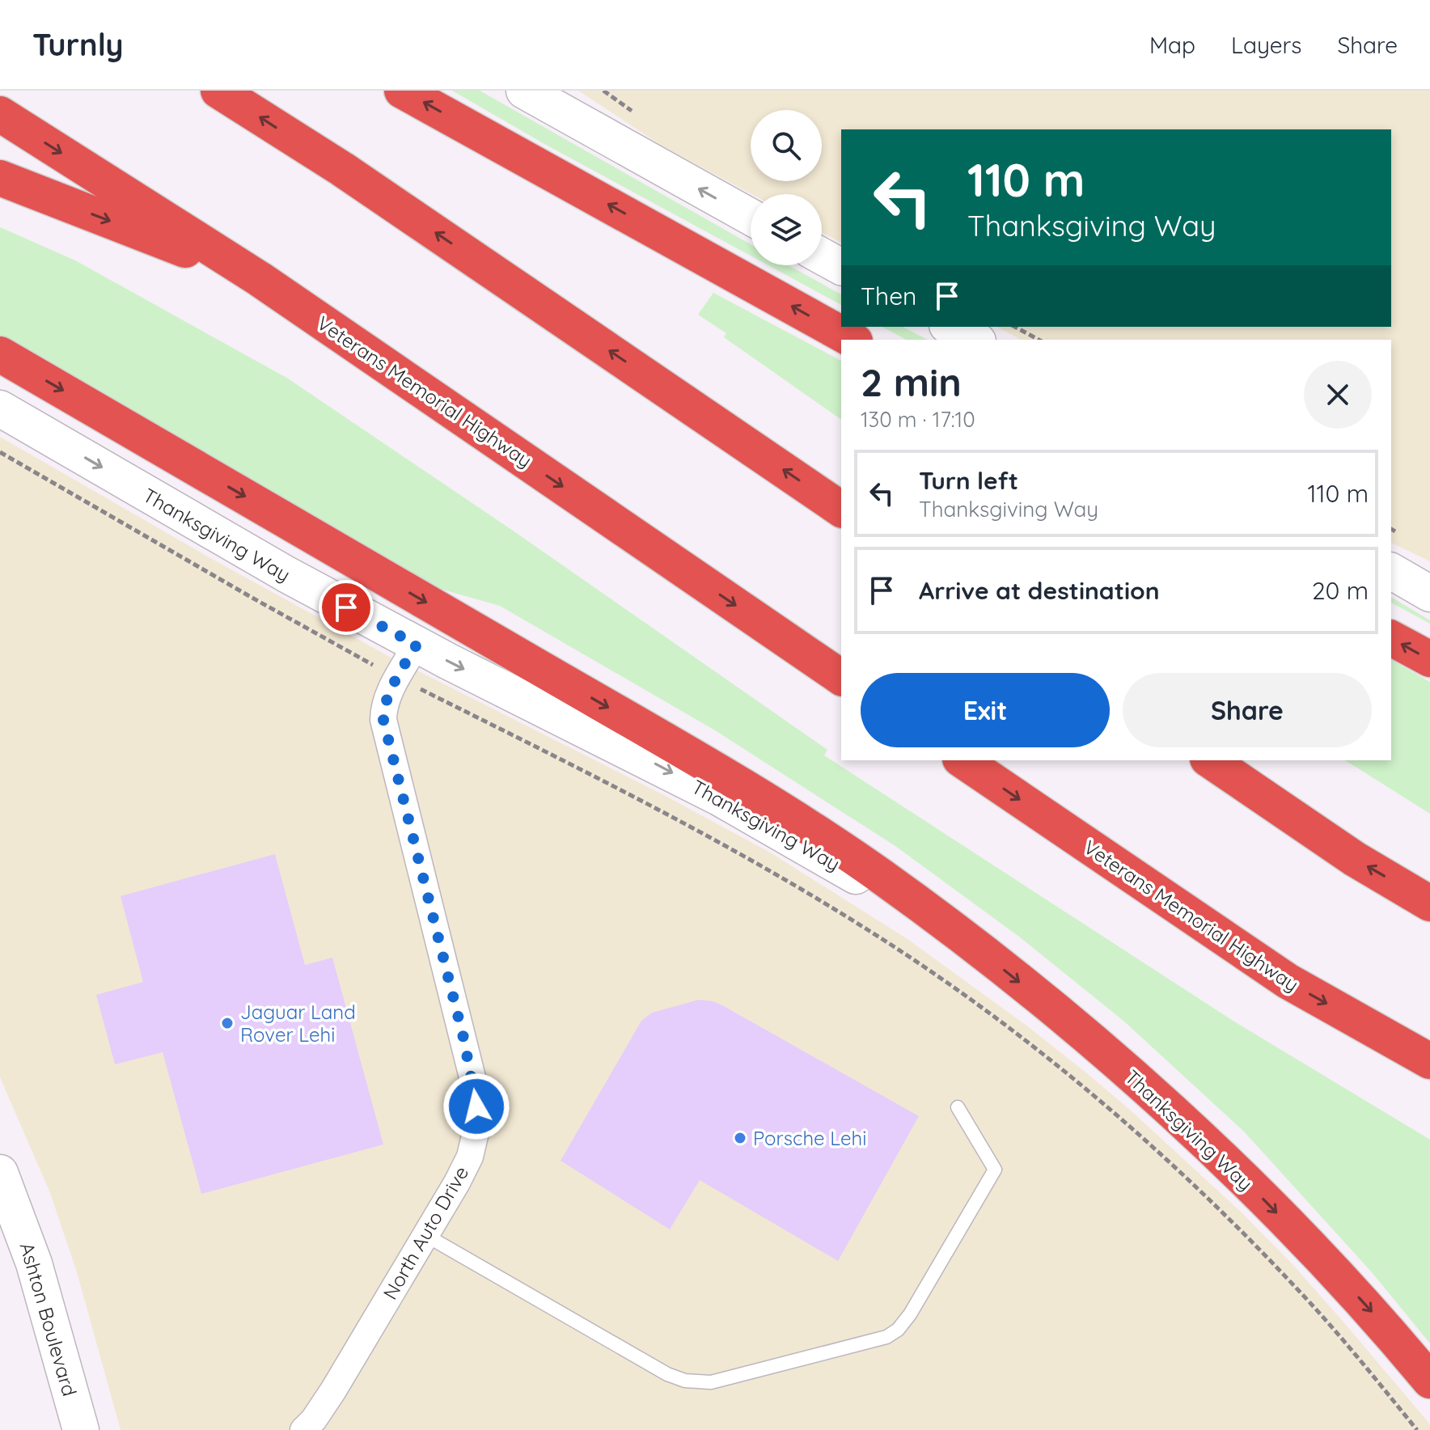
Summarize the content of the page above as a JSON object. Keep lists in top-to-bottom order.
{
  "streets": {
    "highway": ["Veterans Memorial Highway", "Thanksgiving Way"],
    "main road": ["Ashton Boulevard"],
    "street": ["North Auto Drive"]
  },
  "crossings": [
    ["Thanksgiving Way", "North Auto Drive"]
  ],
  "one_way": ["Thanksgiving Way"],
  "places": ["Jaguar Land Rover Lehi", "Porsche Lehi"],
  "page": {
    "header": "Turnly",
    "nav": ["Map", "Layers", "Share"],
    "turn": ["110 m", "Thanksgiving Way"],
    "then": "Then",
    "heading": ["2 min", "130 m · 17:10"],
    "list": [
      {
        "name": "Turn left",
        "note": "Thanksgiving Way",
        "value": "110 m"
      },
      {
        "name": "Arrive at destination",
        "value": "20 m"
      }
    ],
    "buttons": ["Exit", "Share"]
  }
}
